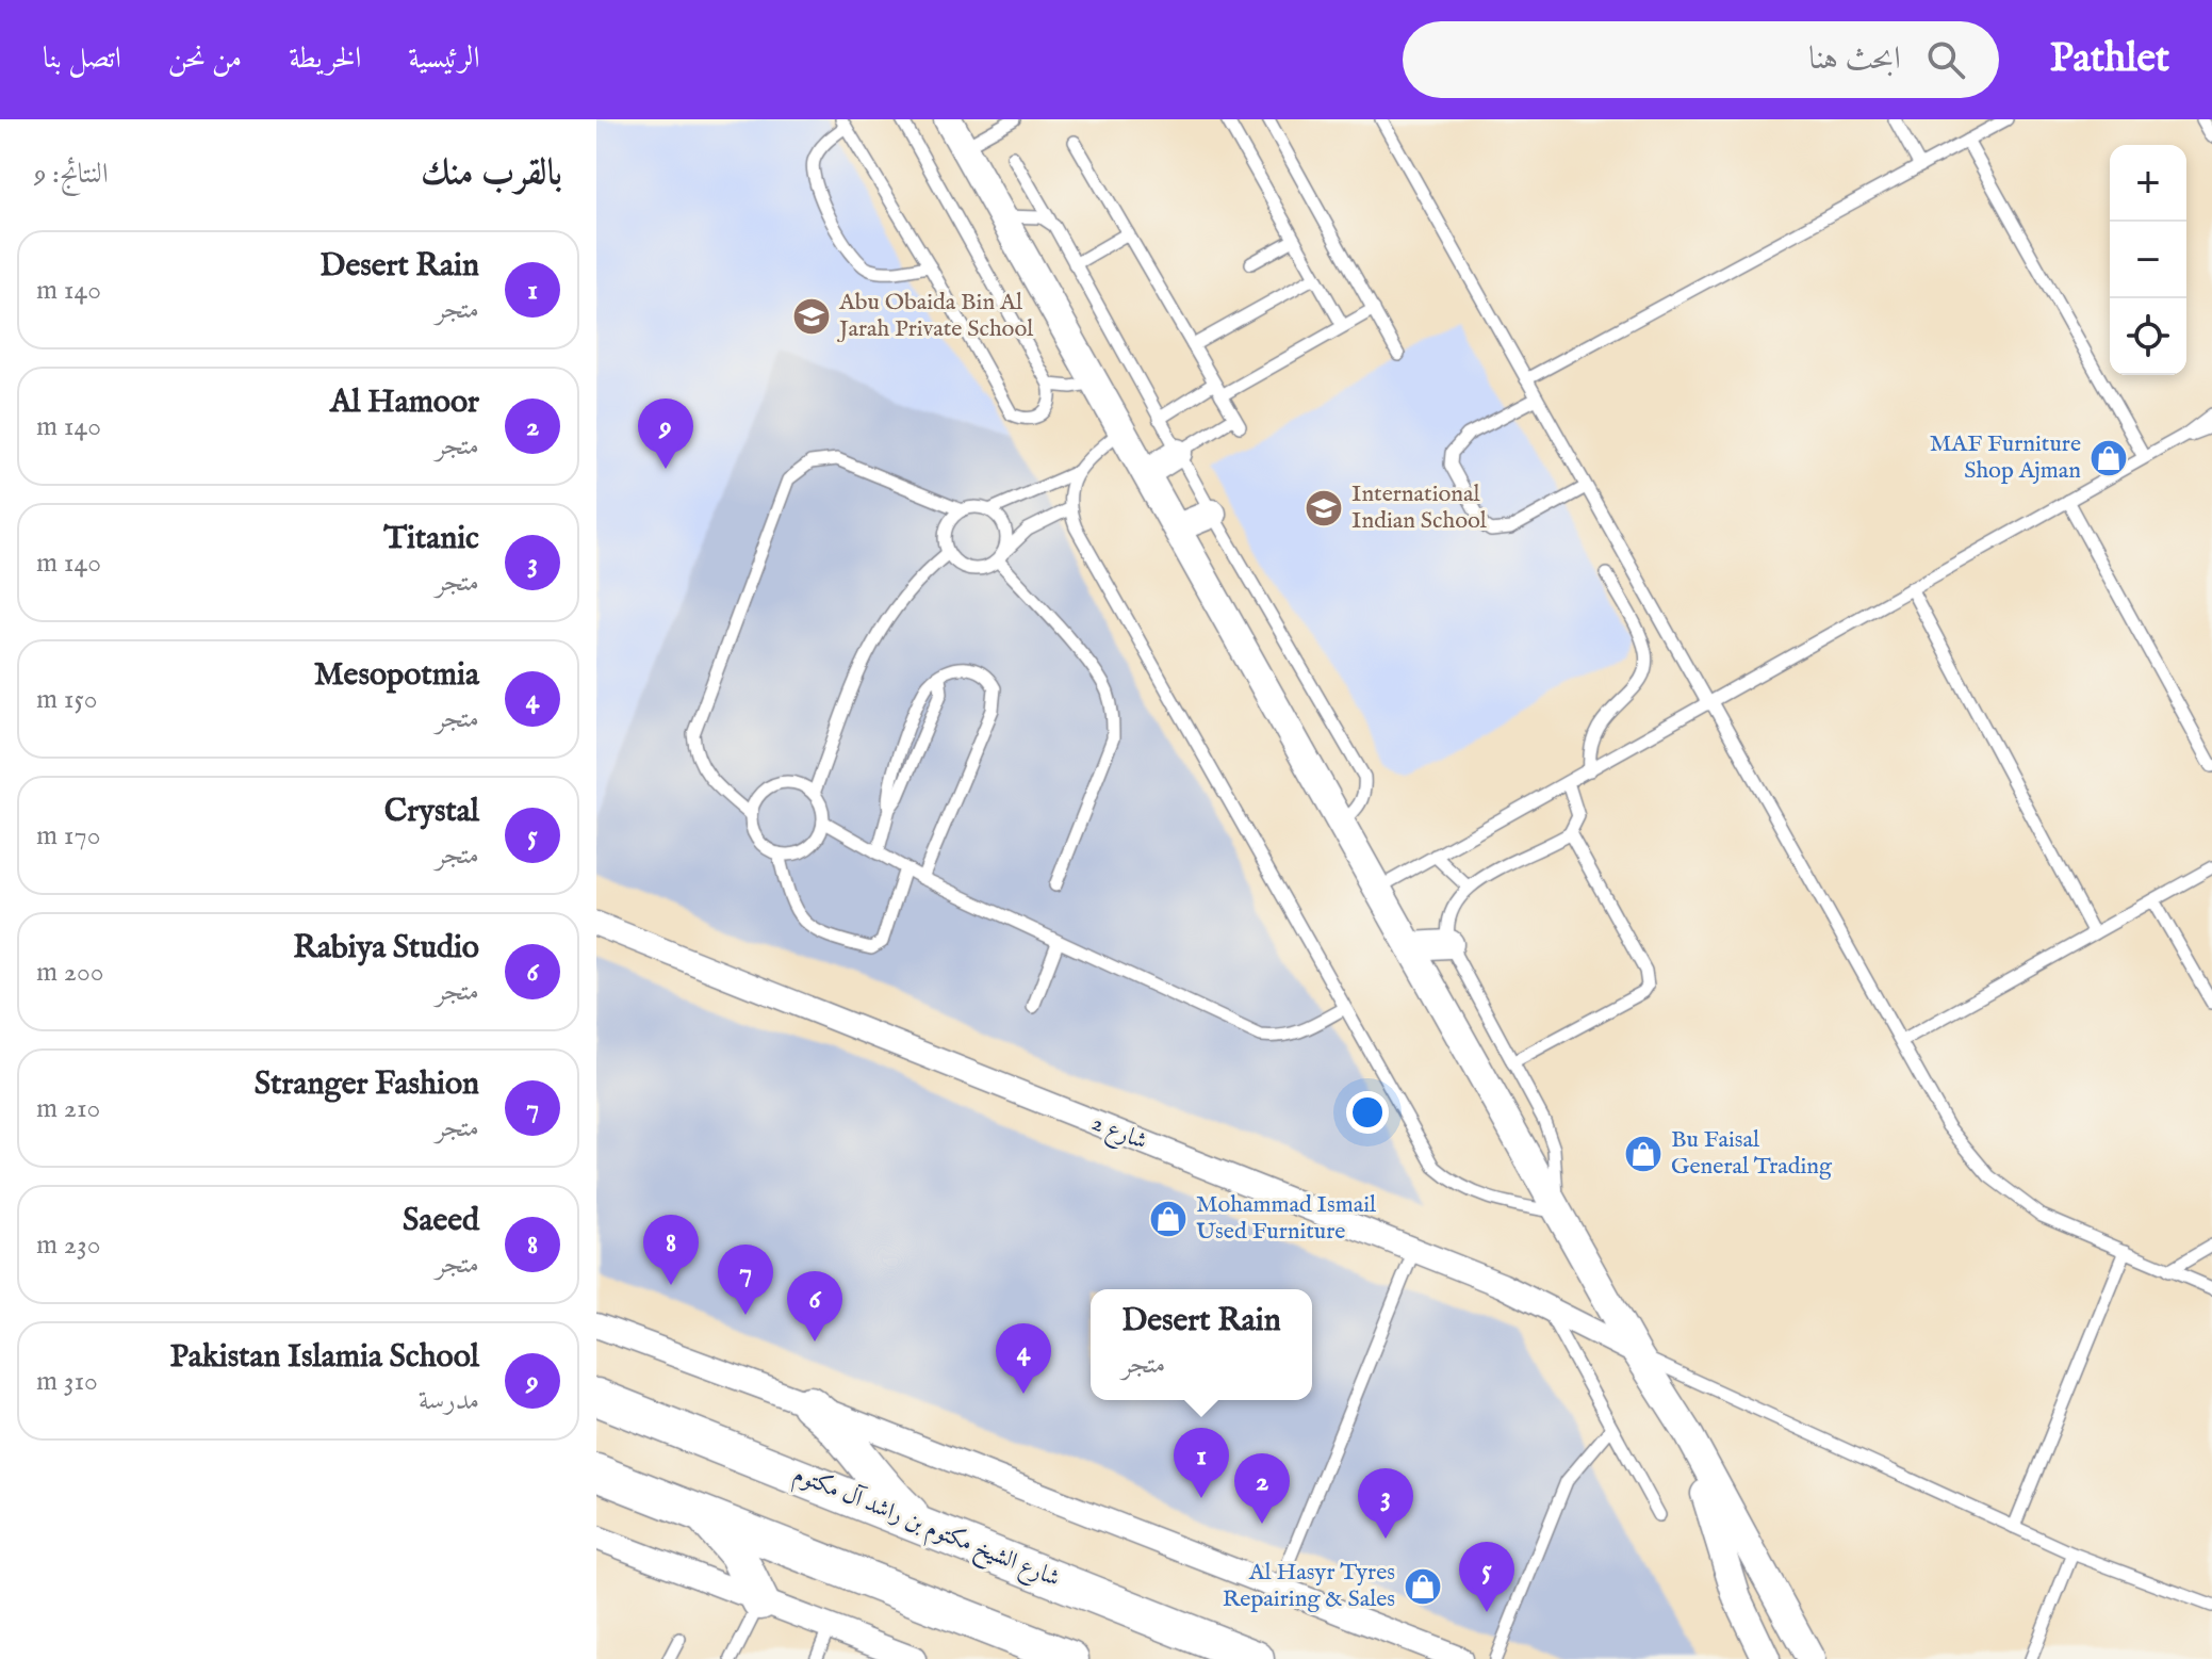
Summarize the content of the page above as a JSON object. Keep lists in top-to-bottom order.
{
  "streets": {
    "main road": ["شارع الشيخ مكتوم بن راشد آل مكتوم"],
    "street": ["شارع 2"]
  },
  "places": {
    "school or university": ["Abu Obaida Bin Al Jarah Private School", "International Indian School"],
    "shop": [
      "MAF Furniture Shop Ajman",
      "Bu Faisal General Trading",
      "Mohammad Ismail Used Furniture",
      "Al Hasyr Tyres Repairing & Sales"
    ]
  },
  "page": {
    "header": "Pathlet",
    "search": "ابحث هنا",
    "nav": [
      "الرئيسية",
      "الخريطة",
      "من نحن",
      "اتصل بنا"
    ],
    "heading": ["بالقرب منك", "النتائج: 9"],
    "map_buttons": ["+", "−"],
    "list": [
      {
        "mark": "1",
        "name": "Desert Rain",
        "note": "متجر",
        "value": "140 m"
      },
      {
        "mark": "2",
        "name": "Al Hamoor",
        "note": "متجر",
        "value": "140 m"
      },
      {
        "mark": "3",
        "name": "Titanic",
        "note": "متجر",
        "value": "140 m"
      },
      {
        "mark": "4",
        "name": "Mesopotmia",
        "note": "متجر",
        "value": "150 m"
      },
      {
        "mark": "5",
        "name": "Crystal",
        "note": "متجر",
        "value": "170 m"
      },
      {
        "mark": "6",
        "name": "Rabiya Studio",
        "note": "متجر",
        "value": "200 m"
      },
      {
        "mark": "7",
        "name": "Stranger Fashion",
        "note": "متجر",
        "value": "210 m"
      },
      {
        "mark": "8",
        "name": "Saeed",
        "note": "متجر",
        "value": "230 m"
      },
      {
        "mark": "9",
        "name": "Pakistan Islamia School",
        "note": "مدرسة",
        "value": "310 m"
      }
    ],
    "pins": [
      "9",
      "8",
      "7",
      "6",
      "4",
      "1",
      "2",
      "3",
      "5"
    ],
    "popup": ["Desert Rain", "متجر"]
  }
}
